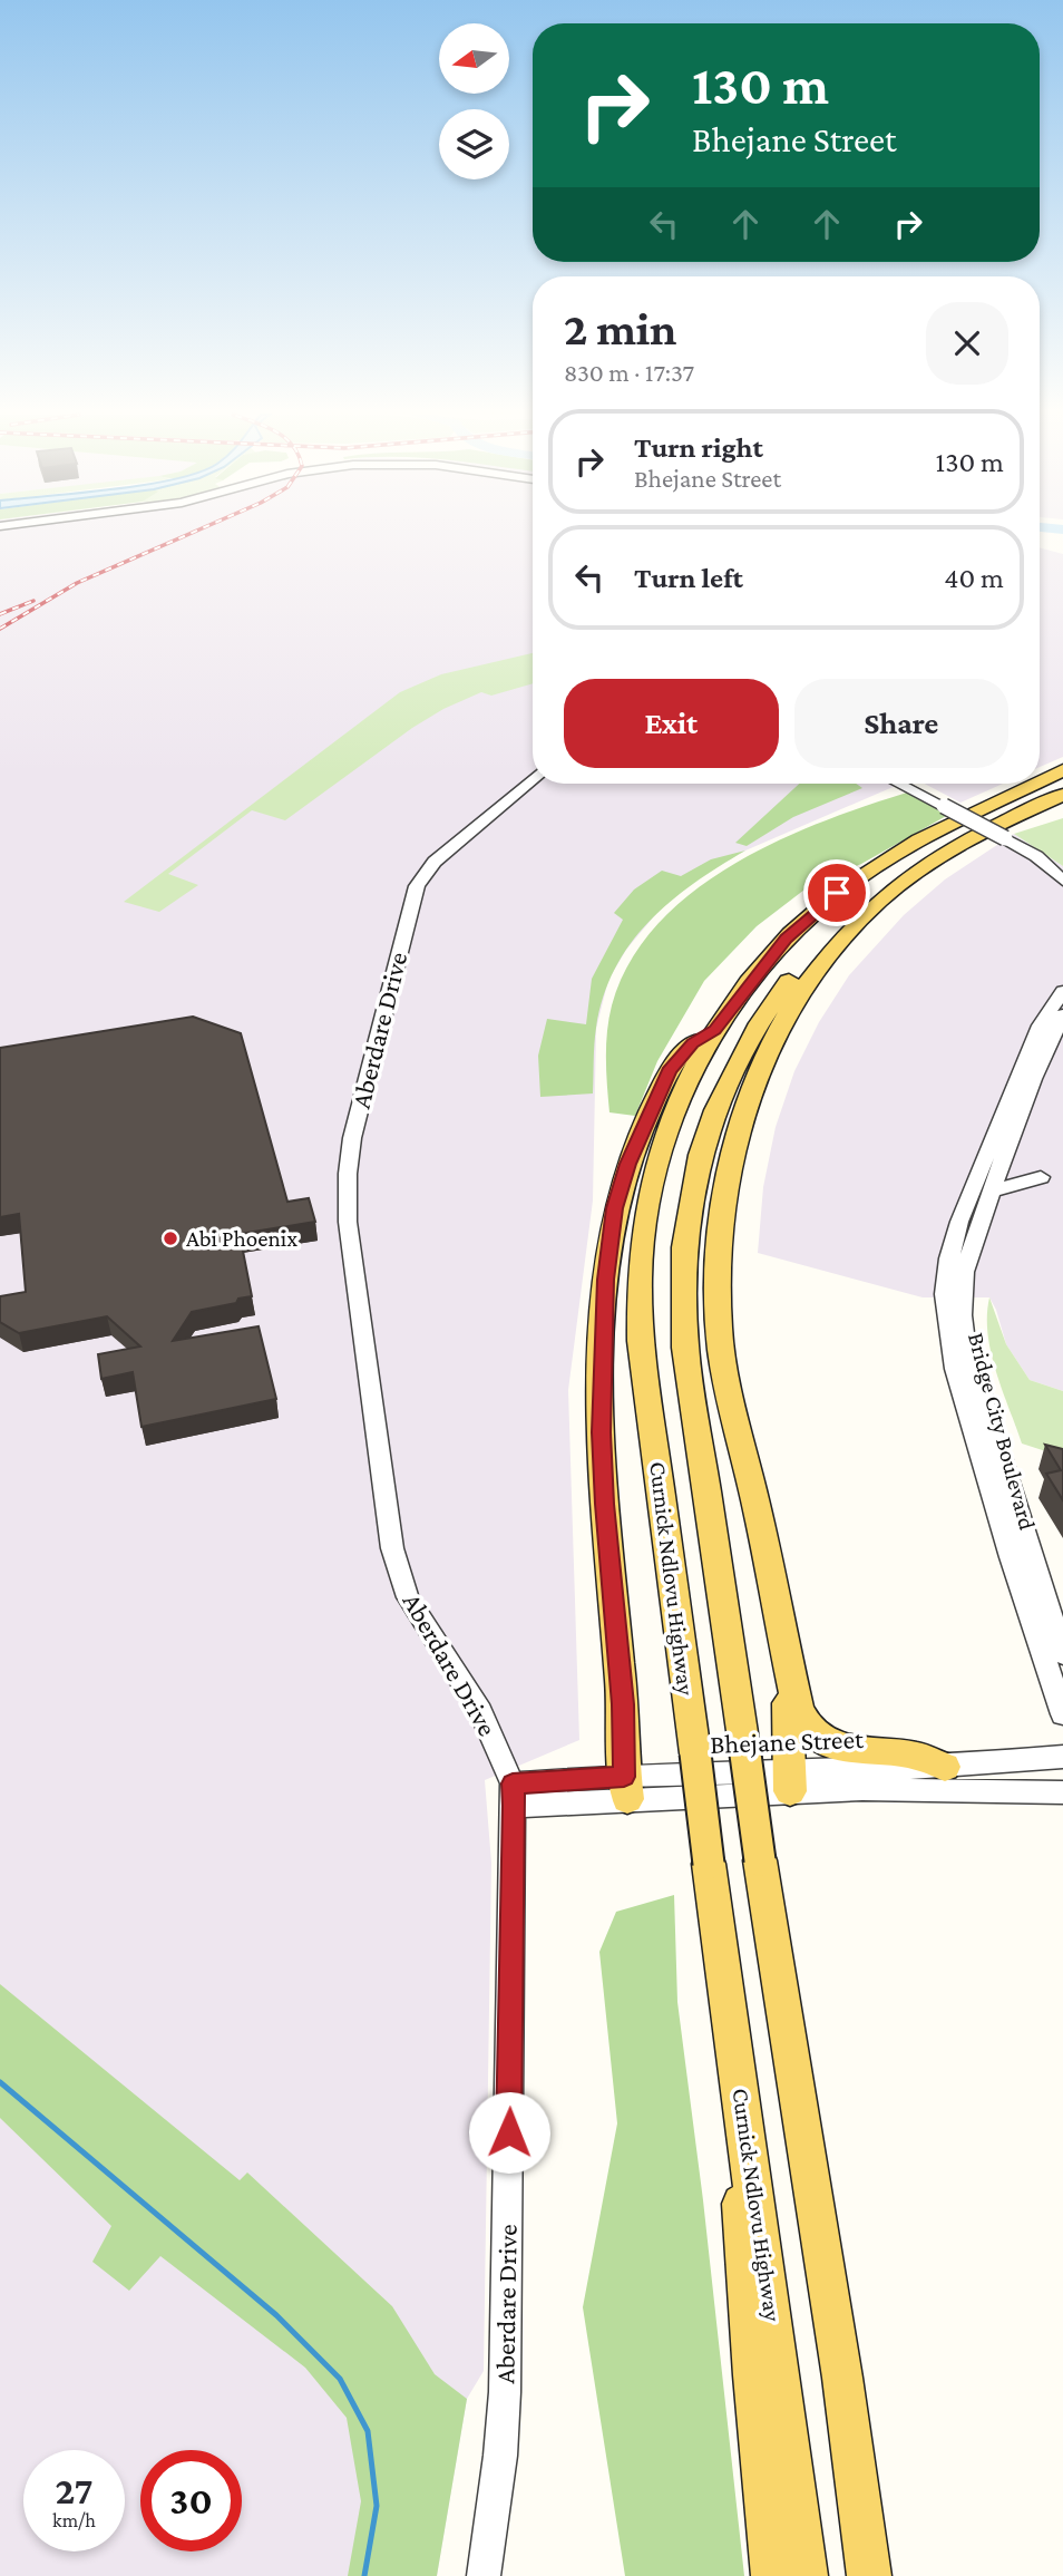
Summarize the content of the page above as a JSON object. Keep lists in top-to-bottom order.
{
  "streets": {
    "main road": ["Curnick Ndlovu Highway"],
    "street": ["Aberdare Drive", "Bridge City Boulevard", "Bhejane Street"]
  },
  "crossings": [
    ["Aberdare Drive", "Bhejane Street"]
  ],
  "places": ["Abi Phoenix"],
  "north": "left",
  "page": {
    "turn": ["130 m", "Bhejane Street"],
    "heading": ["2 min", "830 m · 17:37"],
    "list": [
      {
        "name": "Turn right",
        "note": "Bhejane Street",
        "value": "130 m"
      },
      {
        "name": "Turn left",
        "value": "40 m"
      }
    ],
    "buttons": ["Exit", "Share"],
    "speed": "27 km/h",
    "limit": "30"
  }
}
